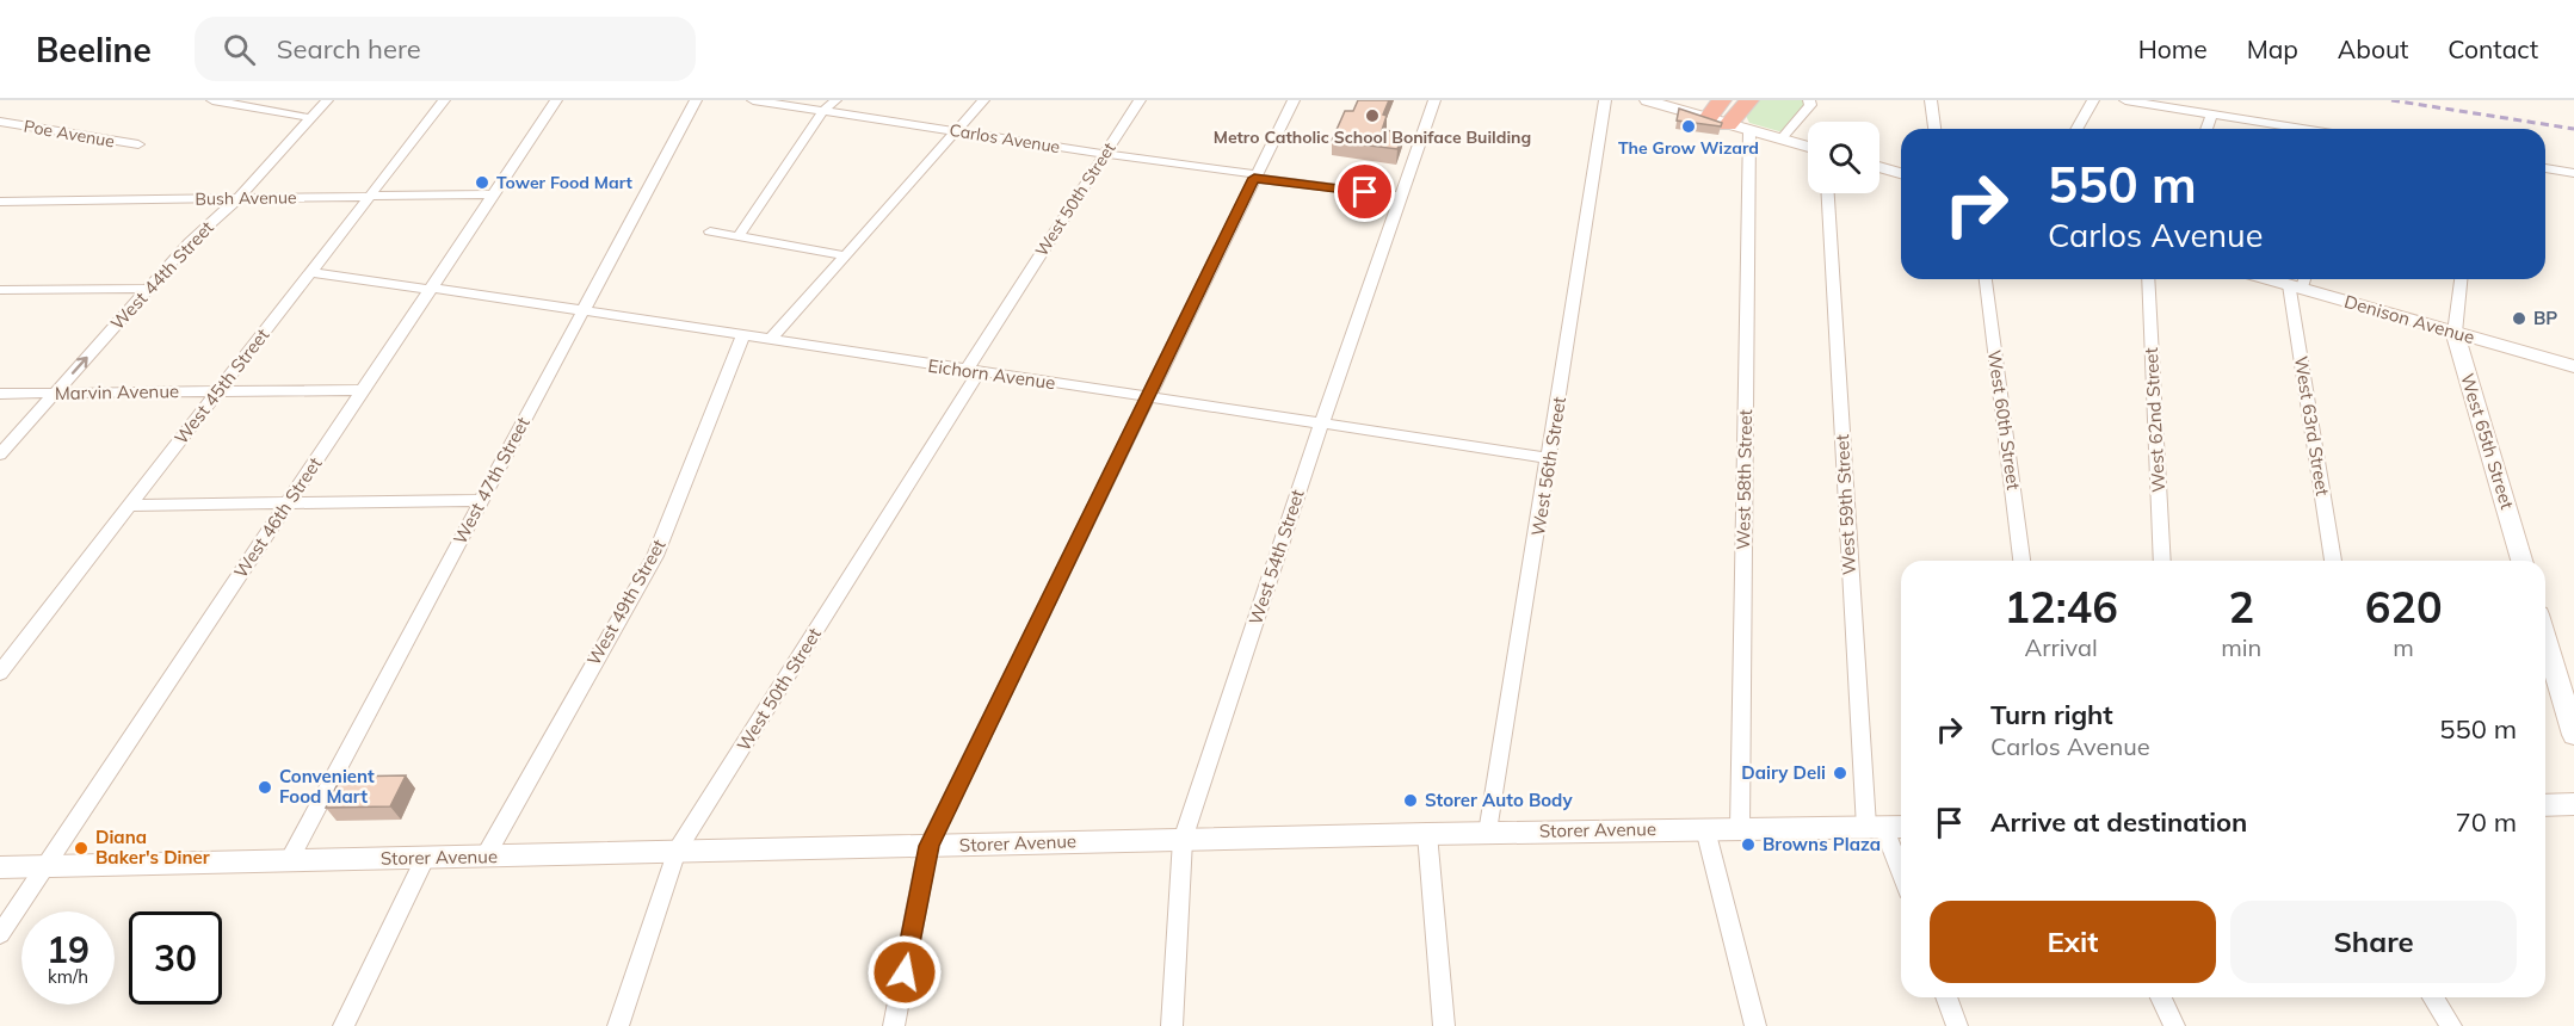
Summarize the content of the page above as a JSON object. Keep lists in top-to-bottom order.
{
  "streets": {
    "street": [
      "Poe Avenue",
      "Carlos Avenue",
      "Bush Avenue",
      "West 50th Street",
      "West 44th Street",
      "Denison Avenue",
      "Eichorn Avenue",
      "West 45th Street",
      "Marvin Avenue",
      "West 60th Street",
      "West 62nd Street",
      "West 63rd Street",
      "West 65th Street",
      "West 56th Street",
      "West 58th Street",
      "West 47th Street",
      "West 59th Street",
      "West 46th Street",
      "West 54th Street",
      "West 49th Street",
      "Storer Avenue"
    ]
  },
  "crossings": [
    ["Carlos Avenue", "West 50th Street"],
    ["Carlos Avenue", "West 54th Street"],
    ["Bush Avenue", "West 44th Street"],
    ["Bush Avenue", "West 45th Street"],
    ["Bush Avenue", "West 46th Street"],
    ["West 50th Street", "Eichorn Avenue"],
    ["West 50th Street", "Storer Avenue"],
    ["West 44th Street", "Marvin Avenue"],
    ["Denison Avenue", "West 63rd Street"],
    ["Denison Avenue", "West 65th Street"],
    ["Eichorn Avenue", "West 45th Street"],
    ["Eichorn Avenue", "West 56th Street"],
    ["Eichorn Avenue", "West 47th Street"],
    ["Eichorn Avenue", "West 46th Street"],
    ["Eichorn Avenue", "West 54th Street"],
    ["Eichorn Avenue", "West 49th Street"],
    ["West 45th Street", "Marvin Avenue"],
    ["Marvin Avenue", "West 46th Street"],
    ["West 56th Street", "Storer Avenue"],
    ["West 58th Street", "Storer Avenue"],
    ["West 47th Street", "Storer Avenue"],
    ["West 59th Street", "Storer Avenue"],
    ["West 46th Street", "Storer Avenue"],
    ["West 54th Street", "Storer Avenue"],
    ["West 49th Street", "Storer Avenue"]
  ],
  "places": [
    "Metro Catholic School Boniface Building",
    "The Grow Wizard",
    "Tower Food Mart",
    "BP",
    "Dairy Deli",
    "Convenient Food Mart",
    "Storer Auto Body",
    "Browns Plaza",
    "Diana Baker's Diner"
  ],
  "page": {
    "header": "Beeline",
    "search": "Search here",
    "nav": [
      "Home",
      "Map",
      "About",
      "Contact"
    ],
    "turn": ["550 m", "Carlos Avenue"],
    "eta": [
      "12:46",
      "Arrival",
      "2",
      "min",
      "620",
      "m"
    ],
    "list": [
      {
        "name": "Turn right",
        "note": "Carlos Avenue",
        "value": "550 m"
      },
      {
        "name": "Arrive at destination",
        "value": "70 m"
      }
    ],
    "buttons": ["Exit", "Share"],
    "speed": "19 km/h",
    "limit": "30"
  }
}
